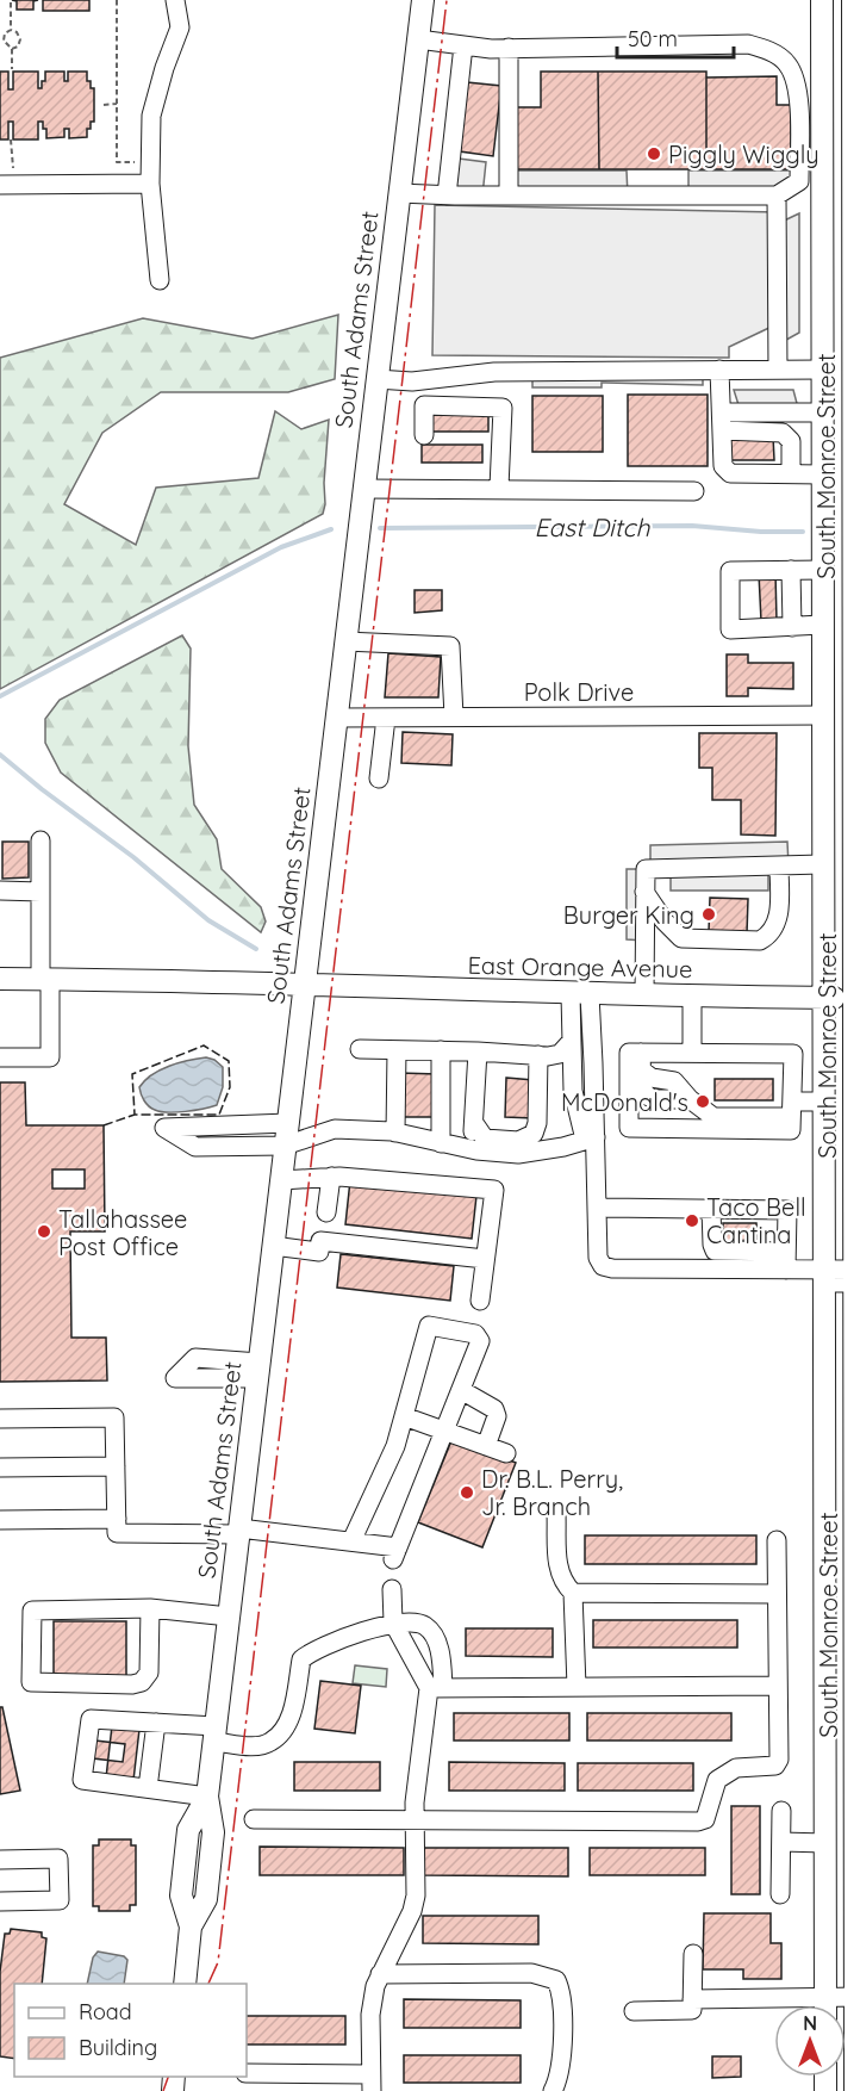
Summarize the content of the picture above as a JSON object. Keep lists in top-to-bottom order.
{
  "streets": {
    "main road": ["South Adams Street", "South Monroe Street", "East Orange Avenue"],
    "street": ["Polk Drive"]
  },
  "crossings": [
    ["South Adams Street", "Polk Drive"],
    ["South Adams Street", "East Orange Avenue"],
    ["South Monroe Street", "Polk Drive"],
    ["South Monroe Street", "East Orange Avenue"]
  ],
  "water": ["East Ditch"],
  "places": [
    "Piggly Wiggly",
    "Burger King",
    "McDonald's",
    "Taco Bell Cantina",
    "Tallahassee Post Office",
    "Dr. B.L. Perry, Jr. Branch"
  ],
  "legend": ["Road", "Building"],
  "scale_bar": "50 m",
  "north": "top"
}
